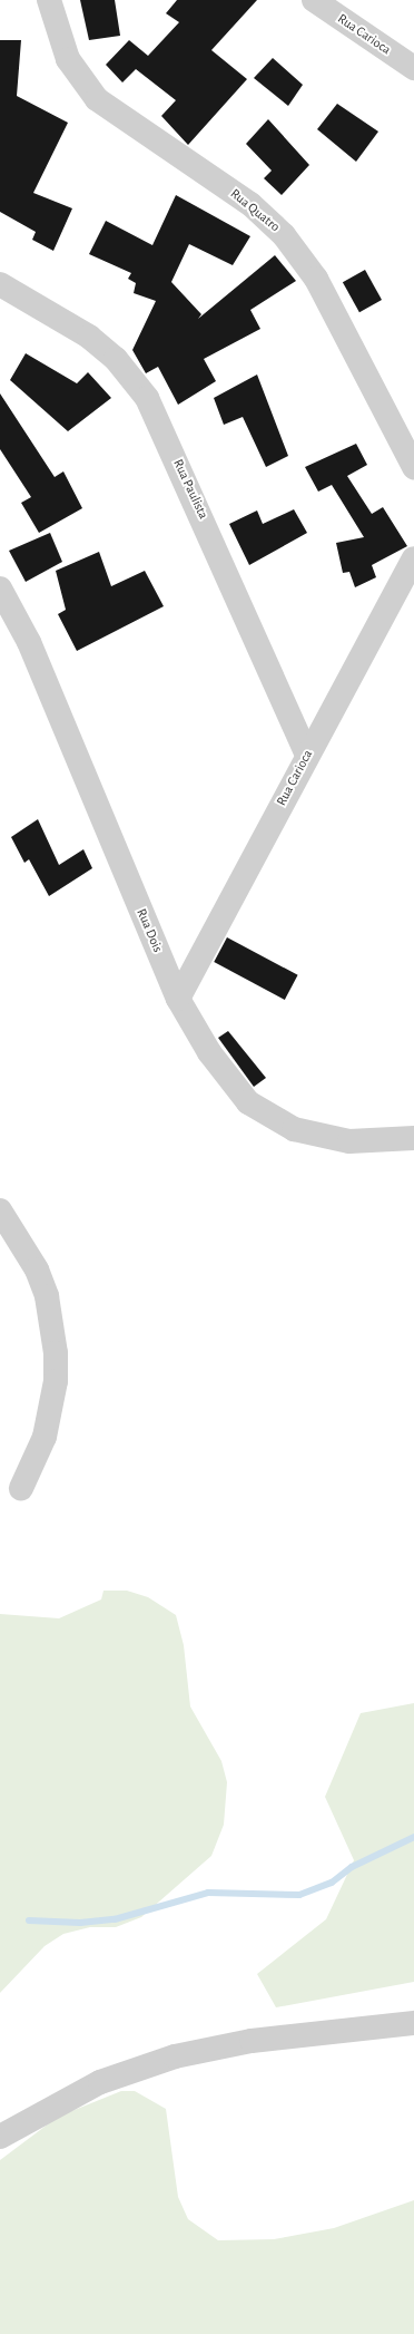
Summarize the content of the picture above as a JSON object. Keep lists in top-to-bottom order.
{
  "streets": {
    "street": [
      "Rua Carioca",
      "Rua Quatro",
      "Rua Paulista",
      "Rua Dois"
    ]
  },
  "crossings": [
    ["Rua Carioca", "Rua Paulista"],
    ["Rua Carioca", "Rua Dois"]
  ]
}
